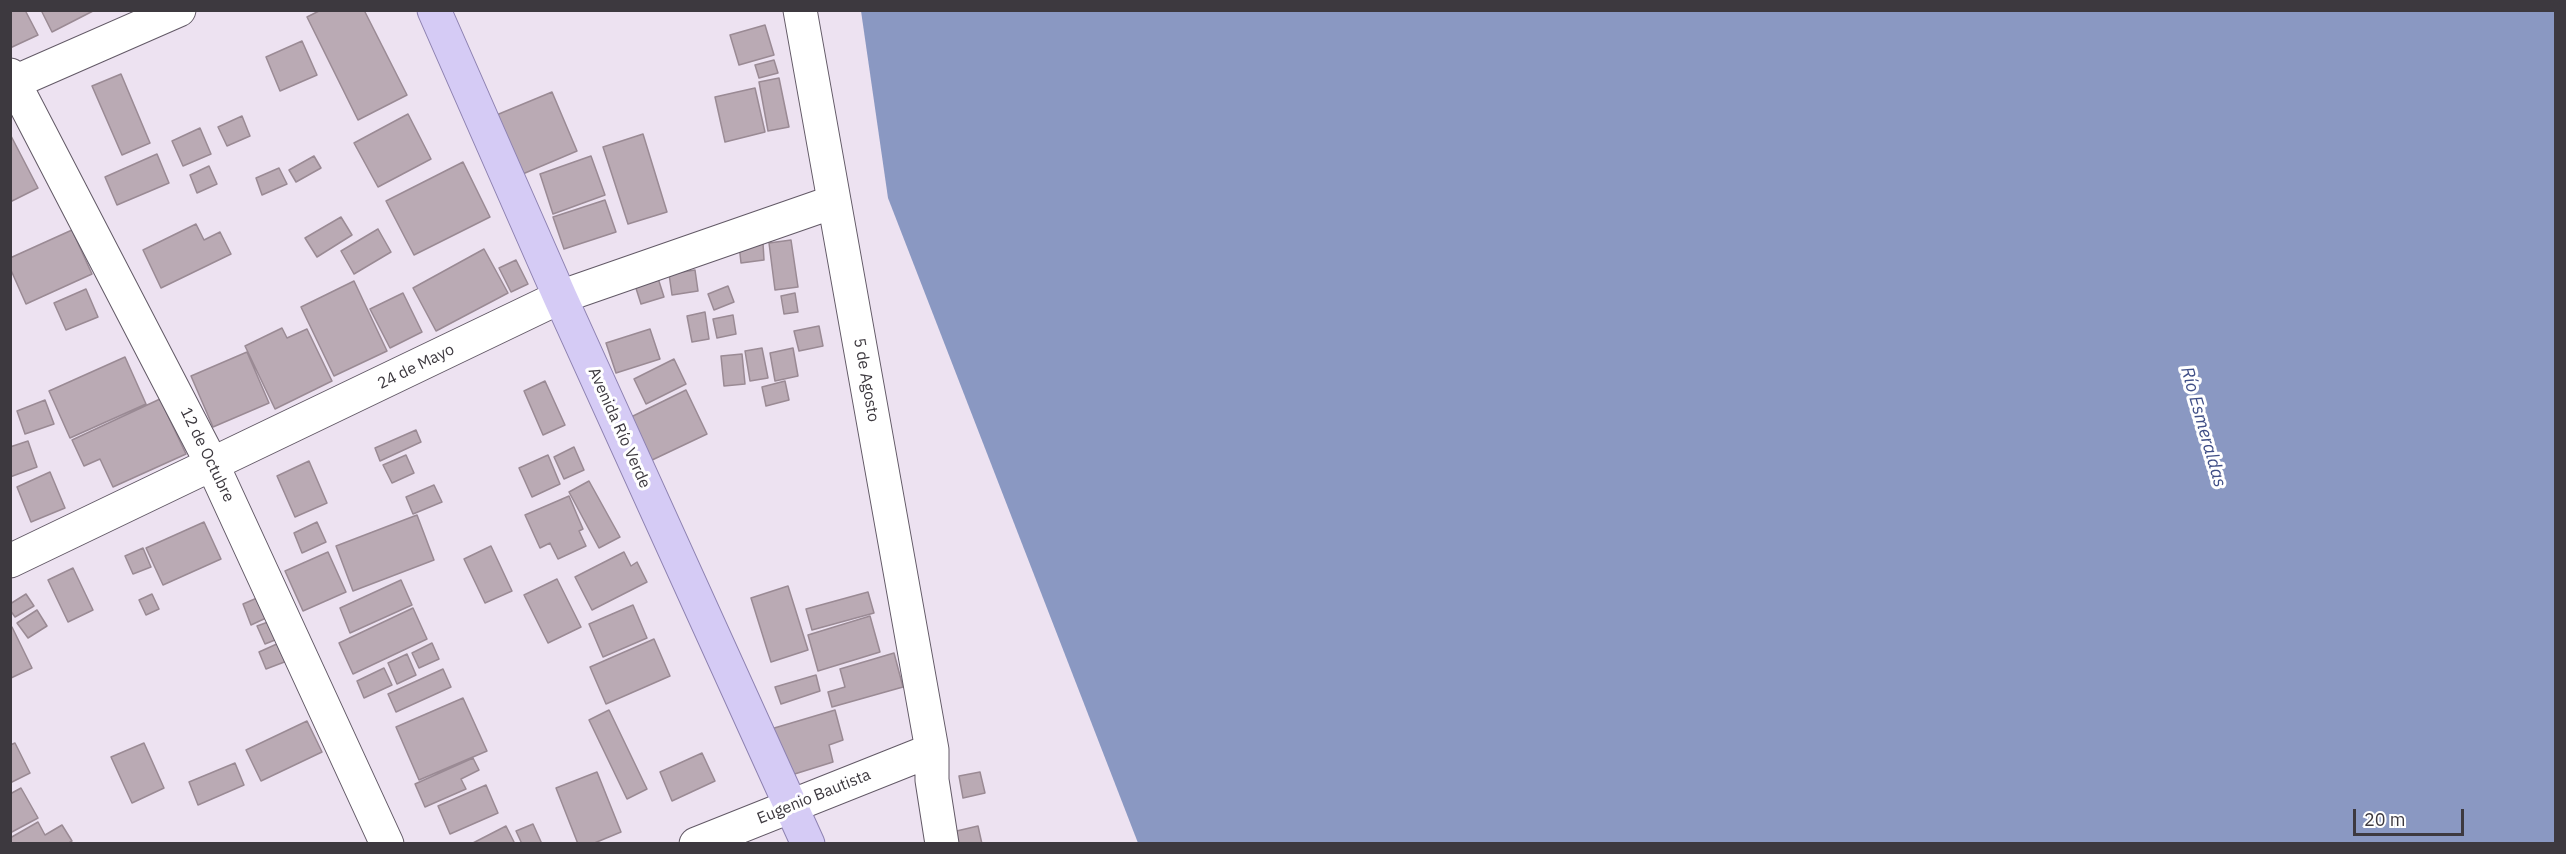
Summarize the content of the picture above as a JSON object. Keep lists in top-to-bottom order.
{
  "streets": {
    "main road": ["Avenida Río Verde"],
    "street": [
      "24 de Mayo",
      "5 de Agosto",
      "12 de Octubre",
      "Eugenio Bautista"
    ]
  },
  "crossings": [
    ["24 de Mayo", "5 de Agosto"],
    ["24 de Mayo", "Avenida Río Verde"],
    ["24 de Mayo", "12 de Octubre"],
    ["5 de Agosto", "Eugenio Bautista"],
    ["Avenida Río Verde", "Eugenio Bautista"]
  ],
  "water": ["Río Esmeraldas"],
  "scale_bar": "20 m"
}
